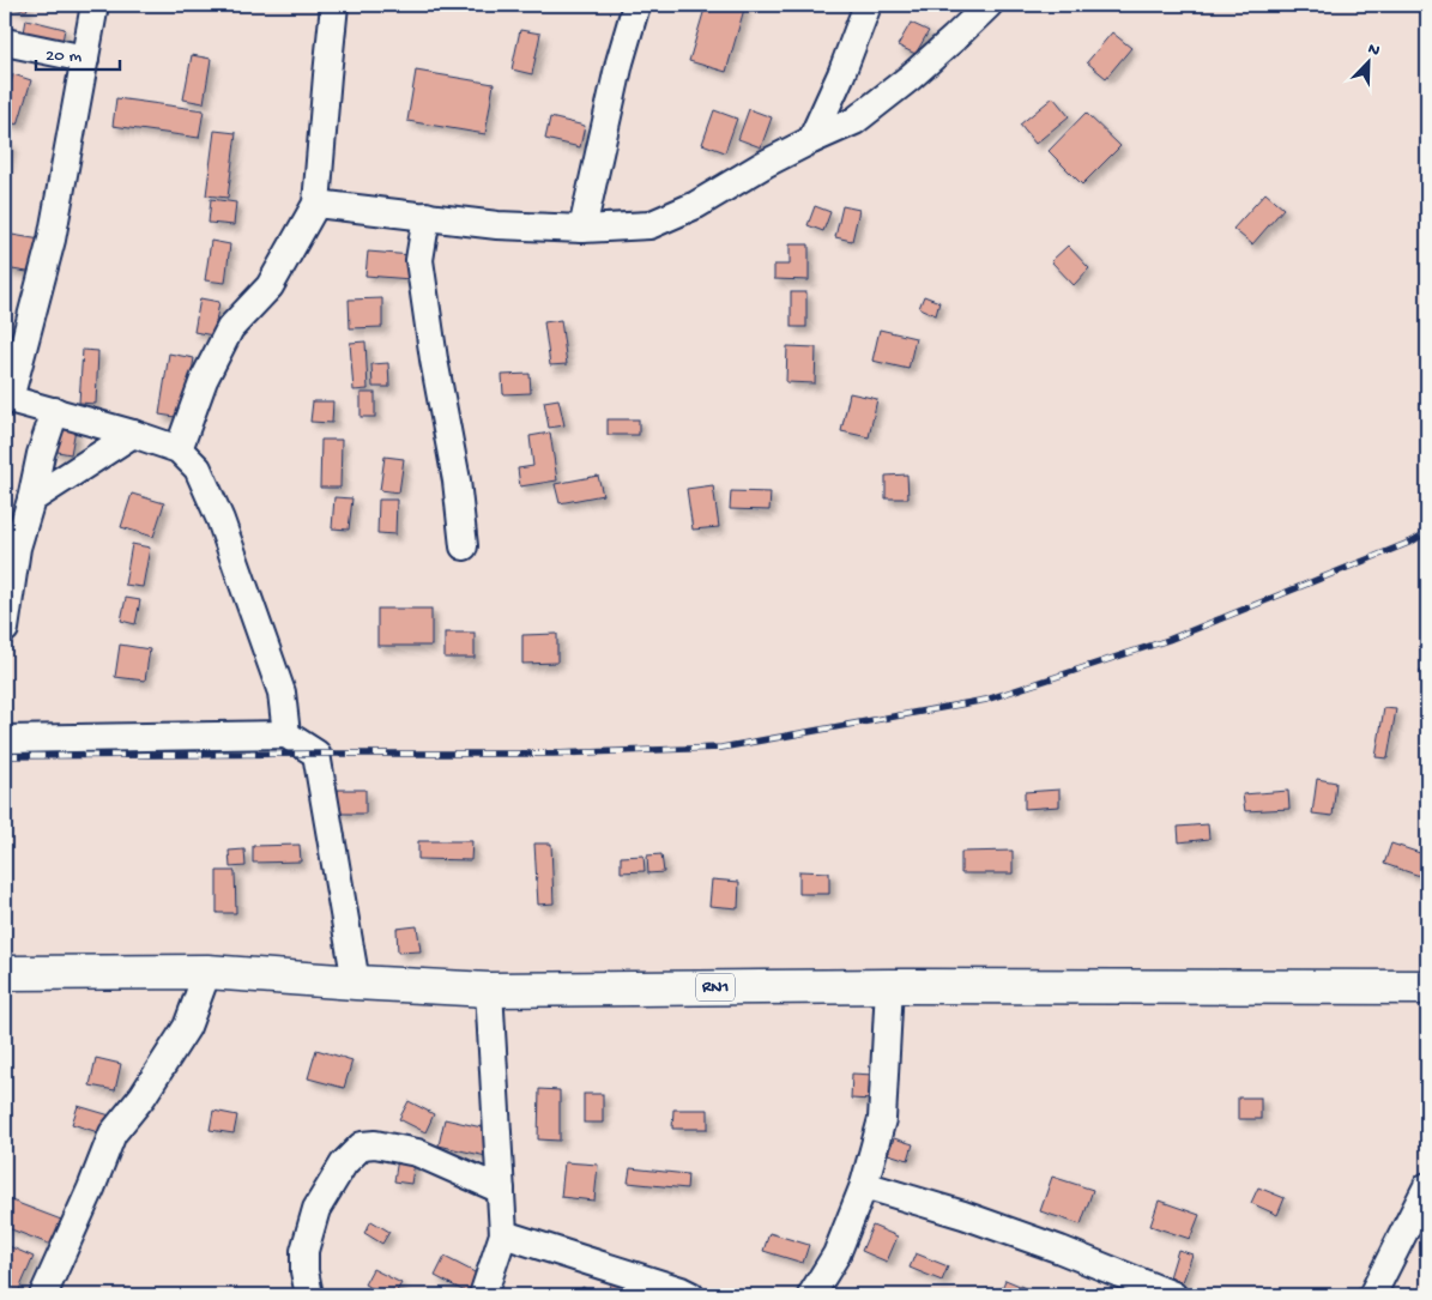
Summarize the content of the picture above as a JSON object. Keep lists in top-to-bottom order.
{
  "streets": {
    "highway": ["RN1"]
  },
  "scale_bar": "20 m",
  "north": "top right"
}
